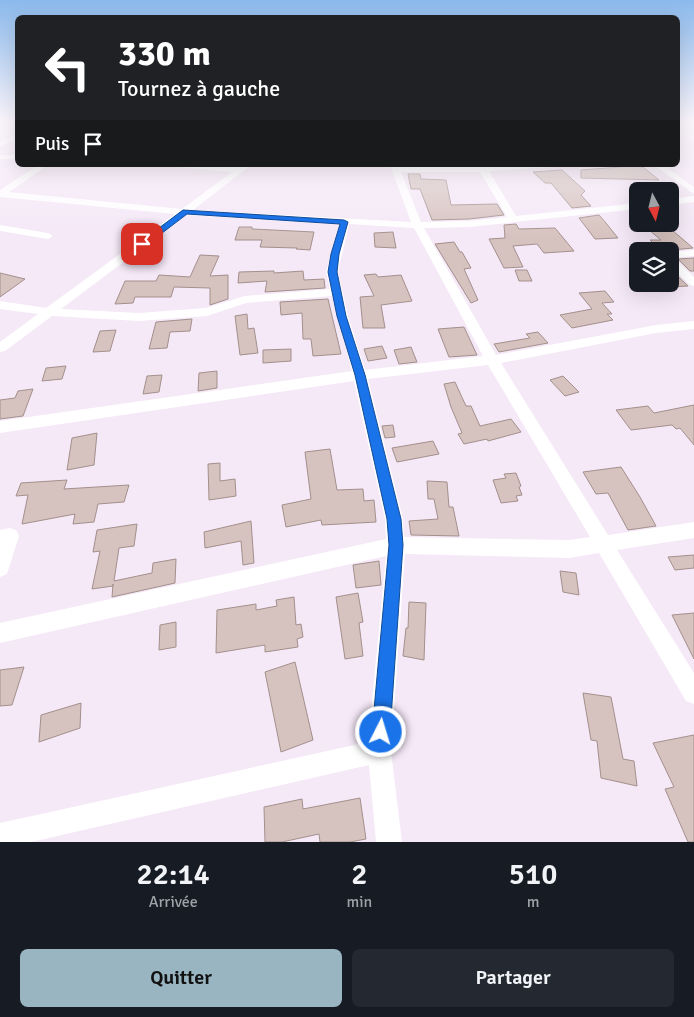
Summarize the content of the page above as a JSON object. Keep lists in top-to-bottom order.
{
  "north": "bottom",
  "page": {
    "turn": ["330 m", "Tournez à gauche"],
    "then": "Puis",
    "eta": [
      "22:14",
      "Arrivée",
      "2",
      "min",
      "510",
      "m"
    ],
    "buttons": ["Quitter", "Partager"]
  }
}
